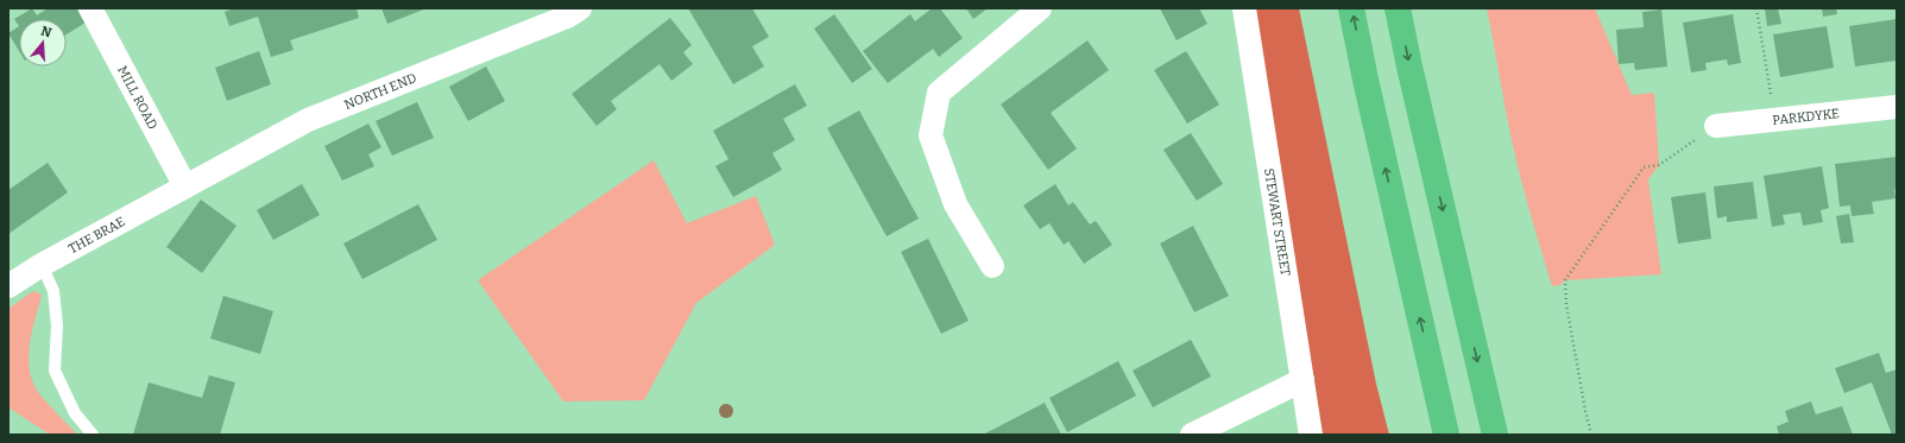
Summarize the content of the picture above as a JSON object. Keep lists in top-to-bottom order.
{
  "streets": {
    "street": [
      "NORTH END",
      "MILL ROAD",
      "PARKDYKE",
      "STEWART STREET",
      "THE BRAE"
    ]
  },
  "crossings": [
    ["NORTH END", "MILL ROAD"],
    ["NORTH END", "THE BRAE"],
    ["MILL ROAD", "THE BRAE"]
  ],
  "north": "top"
}
